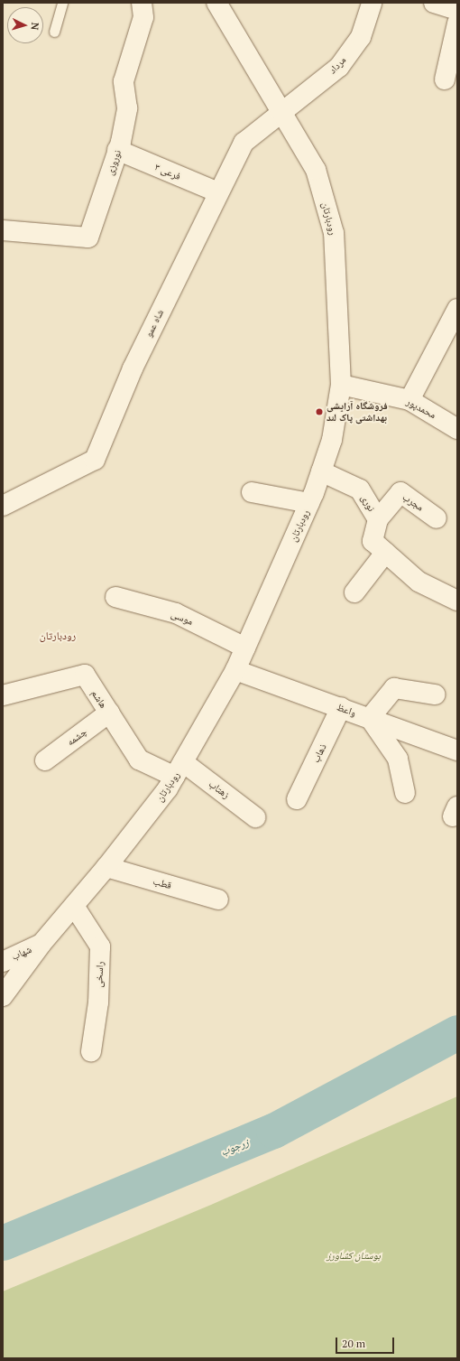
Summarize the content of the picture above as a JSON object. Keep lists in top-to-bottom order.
{
  "streets": {
    "street": [
      "مرداد",
      "نوروزی",
      "فرعی ۳",
      "رودبارتان",
      "شاه عمو",
      "محمدپور",
      "مجرب",
      "نوری",
      "موسی",
      "هاشم",
      "واعظ",
      "چشمه",
      "ذهاب",
      "زهتاب",
      "قطب",
      "شهاب",
      "راسخی"
    ]
  },
  "crossings": [
    ["مرداد", "رودبارتان"],
    ["مرداد", "شاه عمو"],
    ["نوروزی", "فرعی ۳"],
    ["فرعی ۳", "شاه عمو"],
    ["رودبارتان", "شاه عمو"],
    ["رودبارتان", "محمدپور"],
    ["رودبارتان", "نوری"],
    ["رودبارتان", "موسی"],
    ["رودبارتان", "هاشم"],
    ["رودبارتان", "واعظ"],
    ["رودبارتان", "زهتاب"],
    ["رودبارتان", "قطب"],
    ["رودبارتان", "شهاب"],
    ["رودبارتان", "راسخی"],
    ["مجرب", "نوری"],
    ["هاشم", "چشمه"],
    ["هاشم", "زهتاب"],
    ["واعظ", "ذهاب"]
  ],
  "districts": ["رودبارتان"],
  "water": ["زرجوب"],
  "parks": ["بوستان کشاورز"],
  "places": ["فروشگاه آرایشی بهداشتی پاک لند"],
  "scale_bar": "20 m",
  "north": "right"
}
